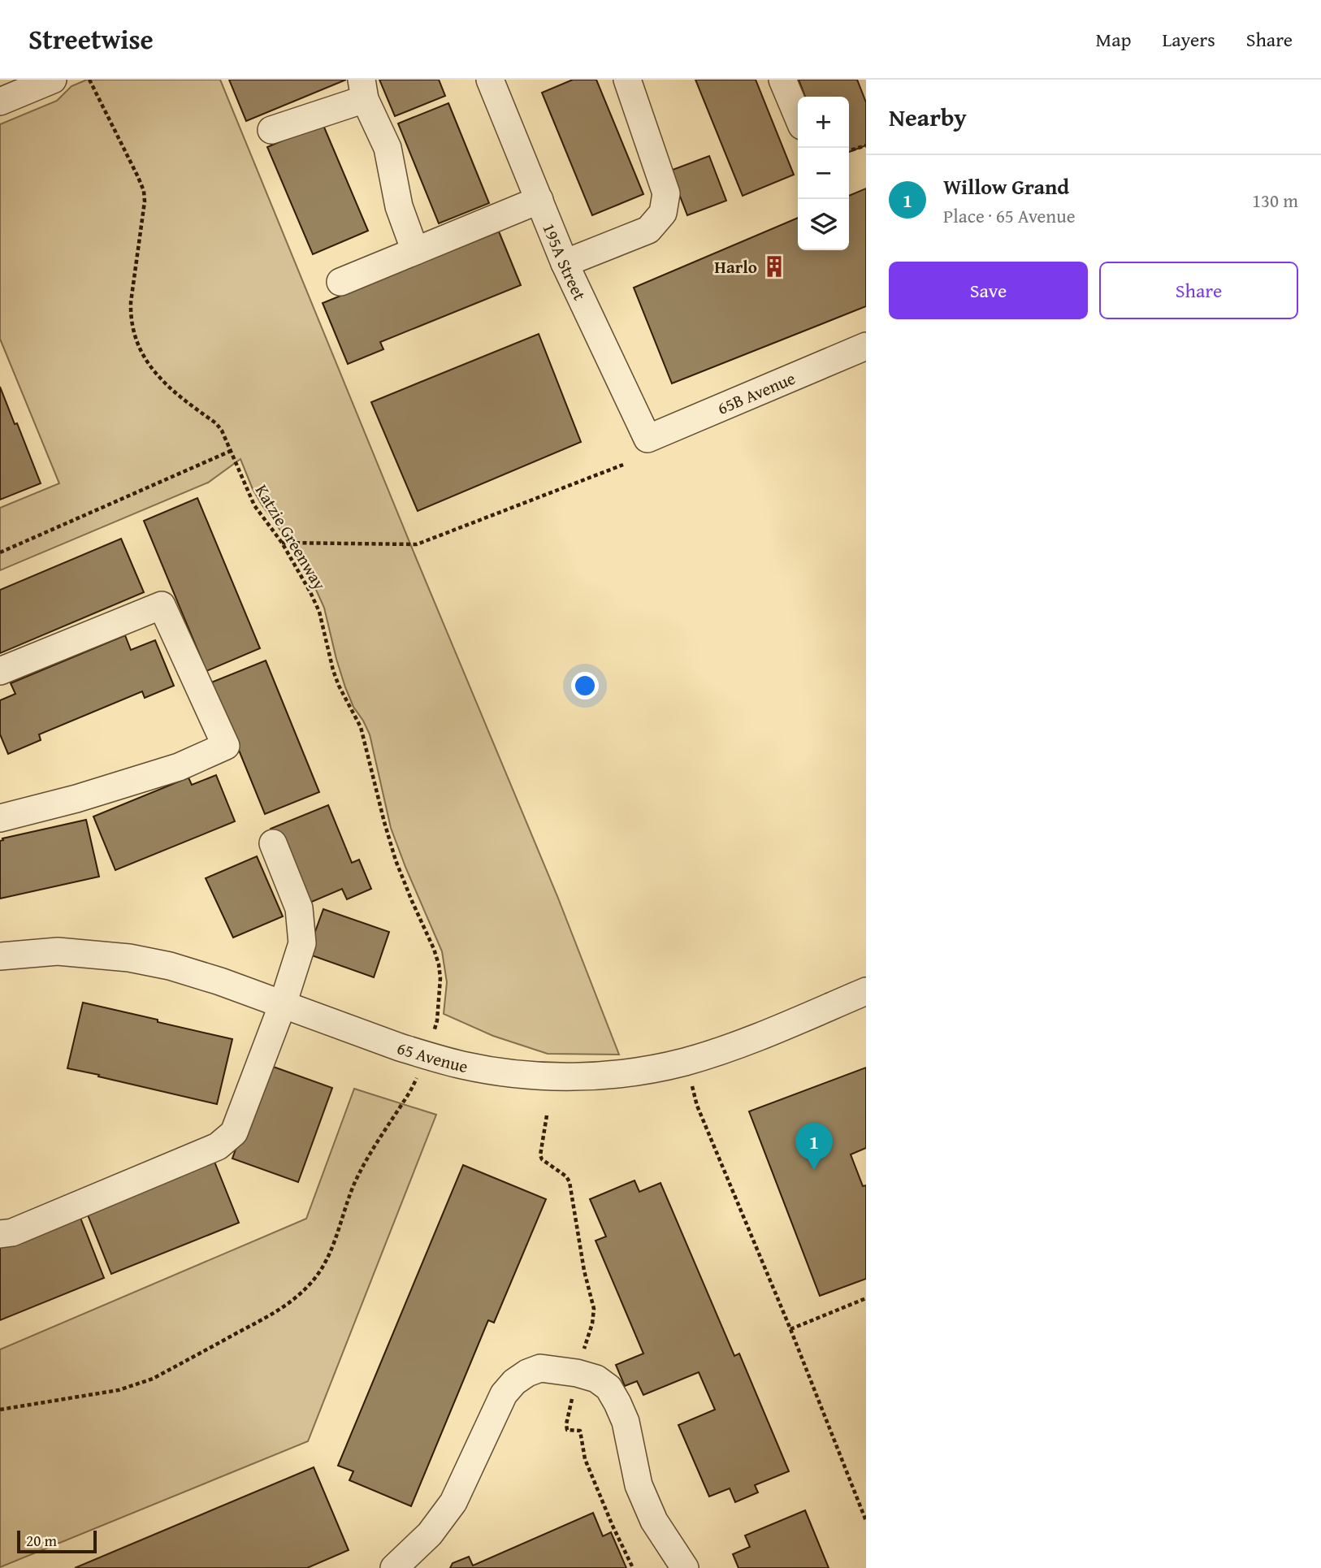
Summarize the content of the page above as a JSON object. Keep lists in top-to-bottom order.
{
  "streets": {
    "street": ["195A Street", "65B Avenue", "65 Avenue"],
    "path": ["Katzie Greenway"]
  },
  "crossings": [
    ["195A Street", "65B Avenue"]
  ],
  "places": {
    "building": ["Harlo"]
  },
  "scale_bar": "20 m",
  "page": {
    "header": "Streetwise",
    "nav": ["Map", "Layers", "Share"],
    "heading": "Nearby",
    "map_buttons": ["+", "−"],
    "list": [
      {
        "mark": "1",
        "name": "Willow Grand",
        "note": "Place · 65 Avenue",
        "value": "130 m"
      }
    ],
    "buttons": ["Save", "Share"],
    "pins": "1",
    "scale": "20 m"
  }
}
